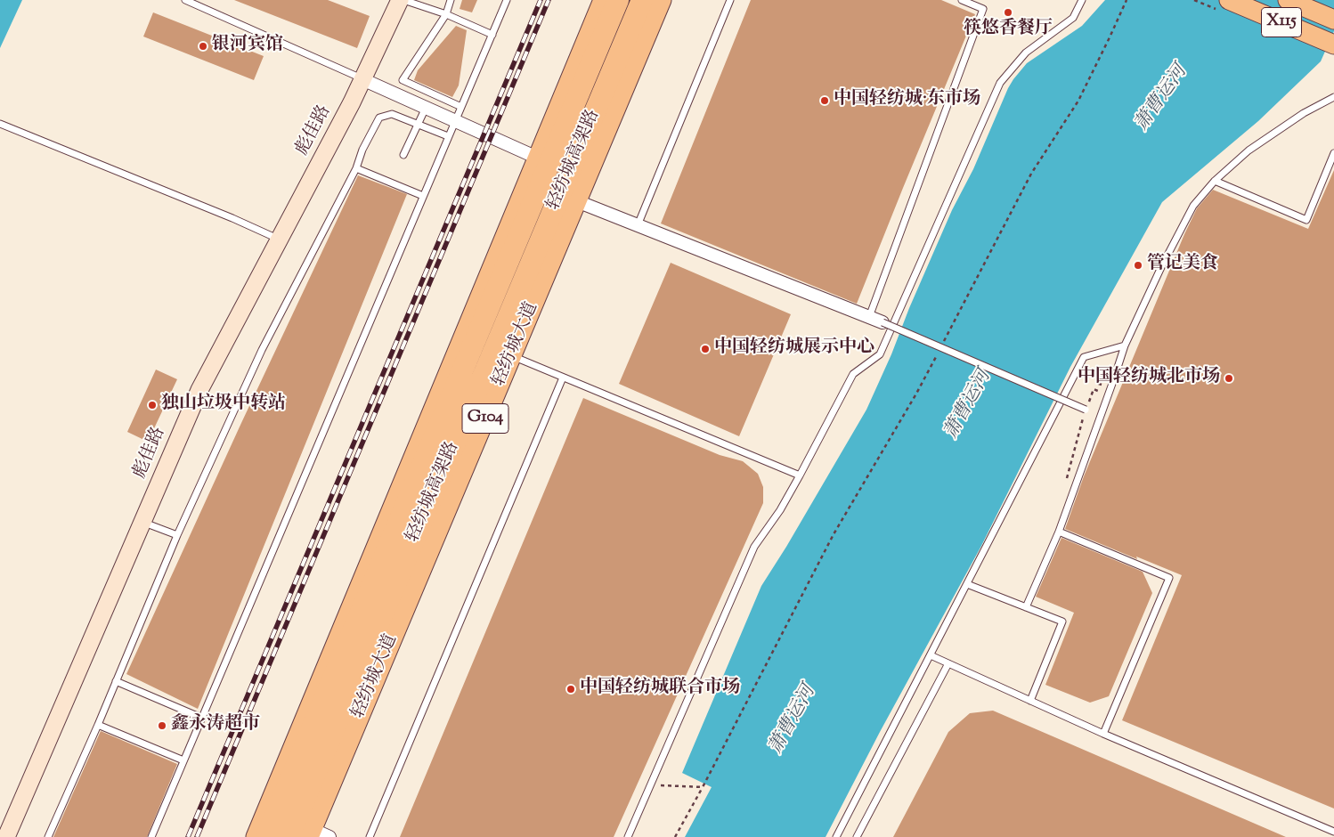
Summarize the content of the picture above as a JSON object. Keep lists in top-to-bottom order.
{
  "streets": {
    "highway": ["轻纺城高架路"],
    "main road": ["X115", "轻纺城大道", "G104"],
    "street": ["彪佳路"]
  },
  "water": ["萧曹运河"],
  "places": [
    "筷悠香餐厅",
    "银河宾馆",
    "中国轻纺城·东市场",
    "管记美食",
    "中国轻纺城展示中心",
    "中国轻纺城北市场",
    "独山垃圾中转站",
    "中国轻纺城联合市场",
    "鑫永涛超市"
  ]
}
